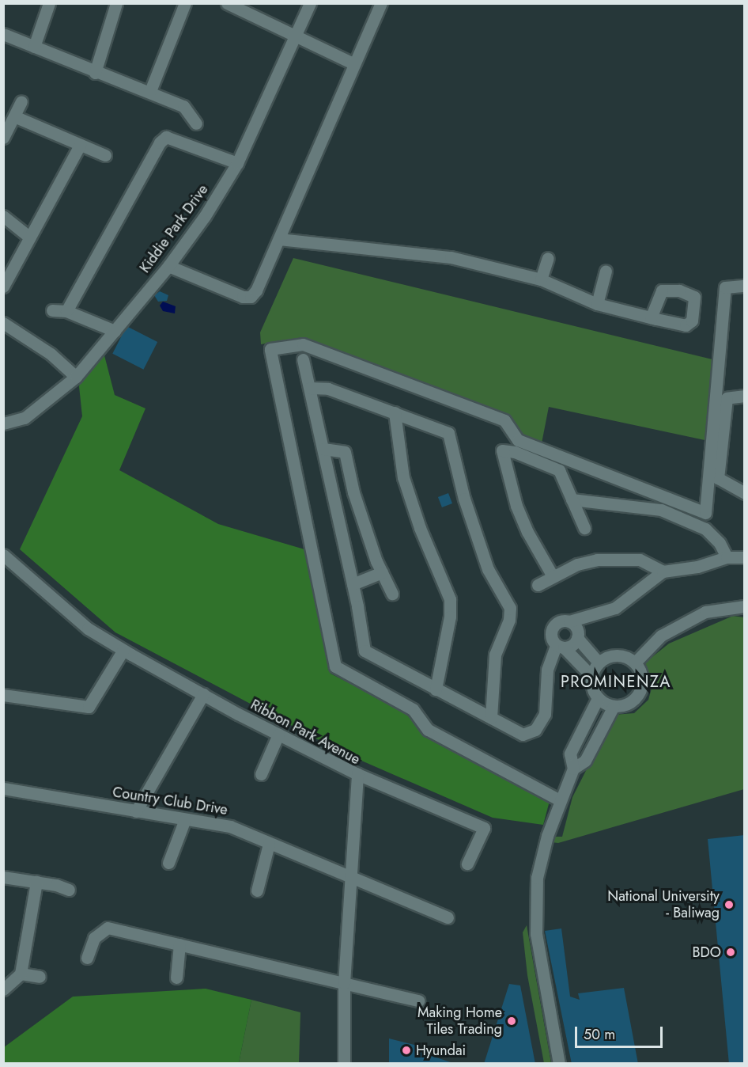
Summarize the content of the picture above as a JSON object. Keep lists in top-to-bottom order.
{
  "streets": {
    "street": ["Kiddie Park Drive", "Ribbon Park Avenue", "Country Club Drive"]
  },
  "crossings": [
    ["Ribbon Park Avenue", "Country Club Drive"]
  ],
  "districts": ["PROMINENZA"],
  "places": [
    "National University - Baliwag",
    "BDO",
    "Making Home Tiles Trading",
    "Hyundai"
  ],
  "scale_bar": "50 m"
}
